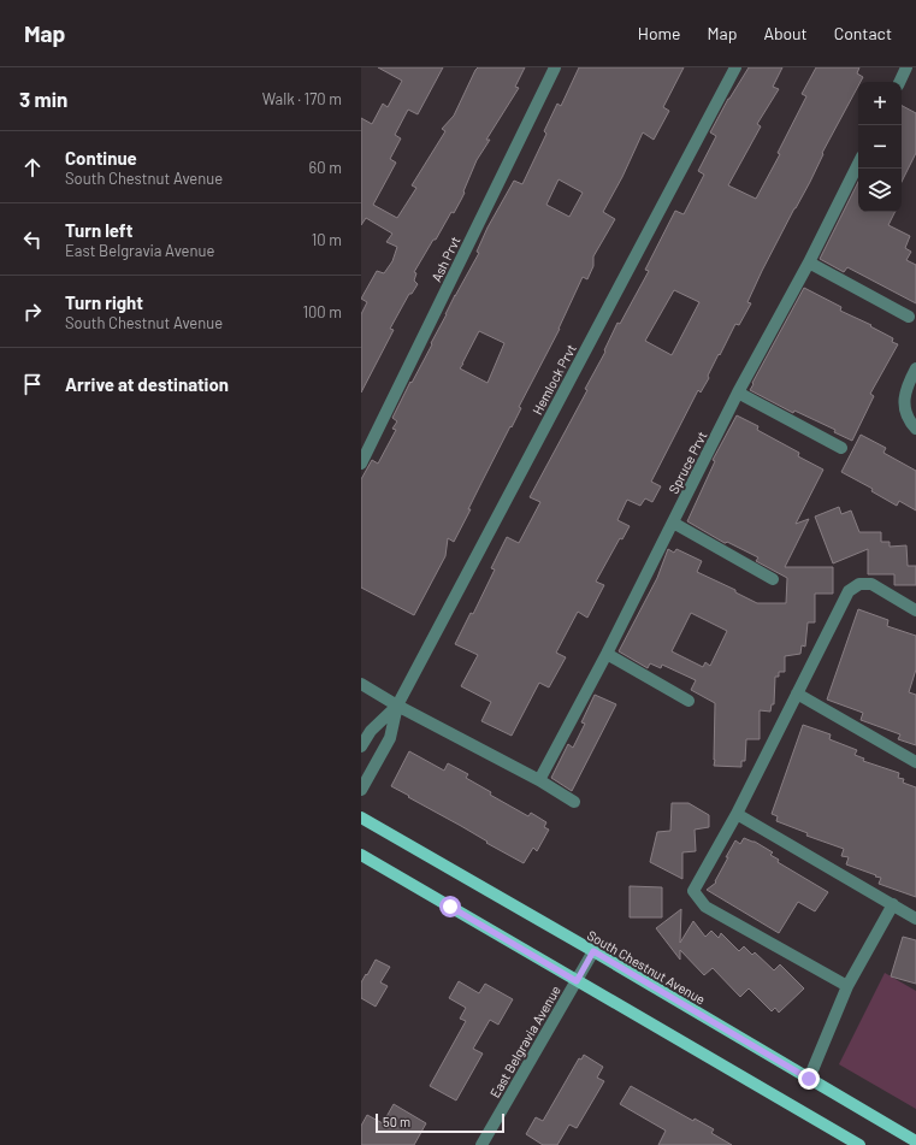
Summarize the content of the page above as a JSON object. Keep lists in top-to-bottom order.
{
  "streets": {
    "main road": ["South Chestnut Avenue"],
    "street": [
      "Ash Prvt",
      "Hemlock Prvt",
      "Spruce Prvt",
      "East Belgravia Avenue"
    ]
  },
  "crossings": [
    ["South Chestnut Avenue", "East Belgravia Avenue"]
  ],
  "scale_bar": "50 m",
  "page": {
    "header": "Map",
    "nav": [
      "Home",
      "Map",
      "About",
      "Contact"
    ],
    "heading": ["3 min", "Walk · 170 m"],
    "map_buttons": ["+", "−"],
    "list": [
      ["Continue", "South Chestnut Avenue", "60 m"],
      ["Turn left", "East Belgravia Avenue", "10 m"],
      ["Turn right", "South Chestnut Avenue", "100 m"],
      "Arrive at destination"
    ],
    "scale": "50 m"
  }
}
